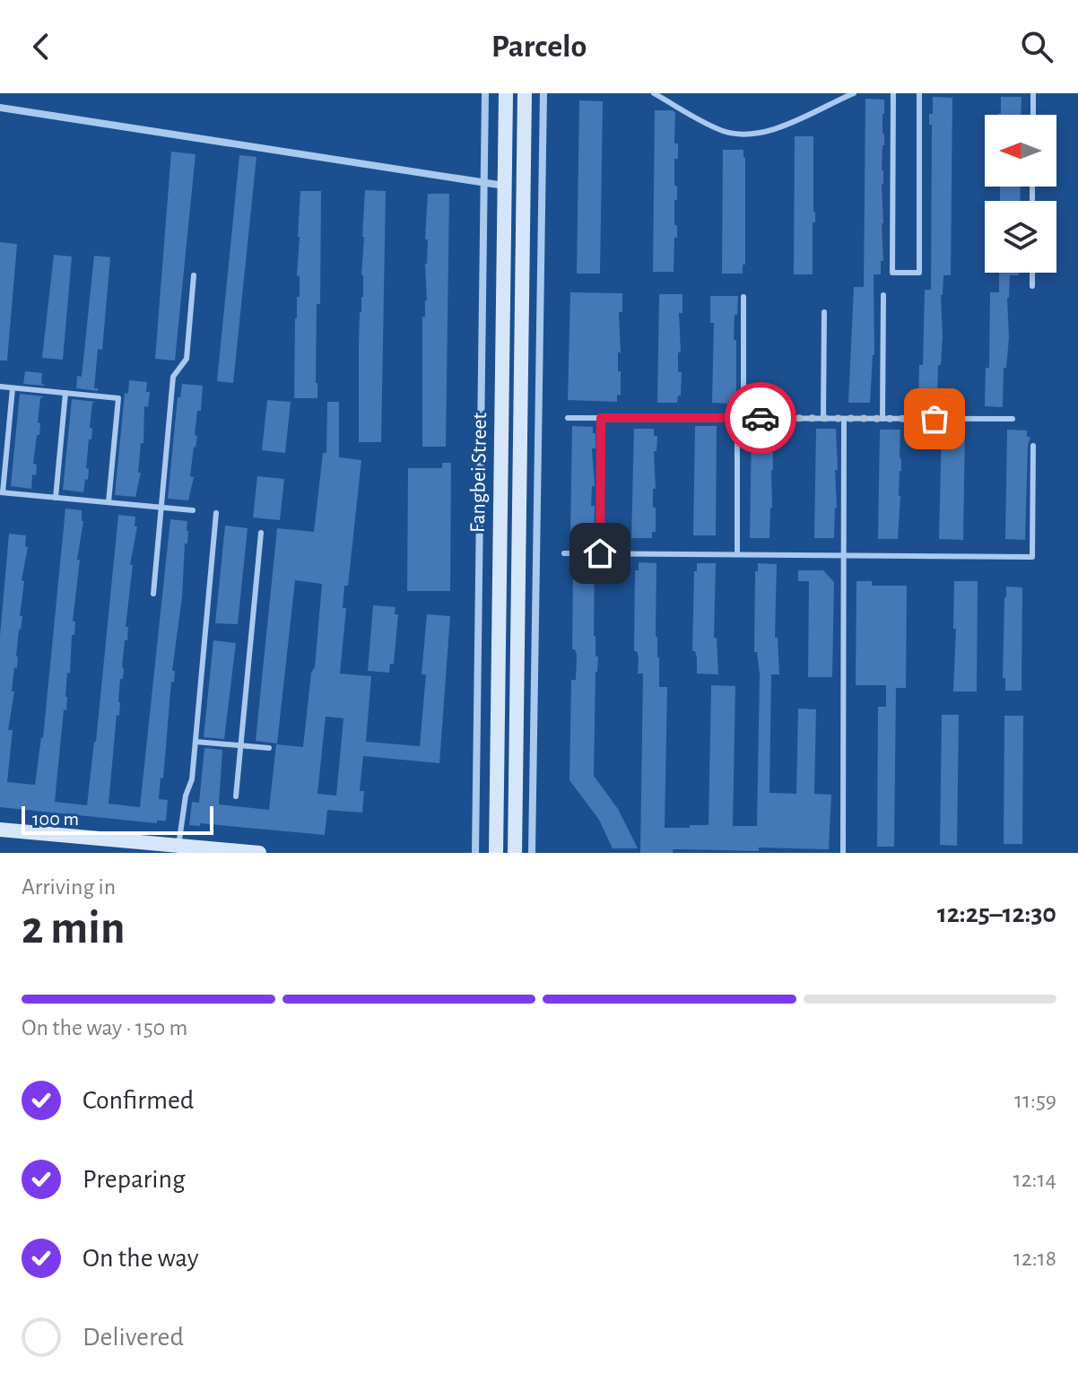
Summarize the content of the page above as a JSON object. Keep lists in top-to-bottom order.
{
  "streets": {
    "main road": ["Fangbei Street"]
  },
  "scale_bar": "100 m",
  "north": "left",
  "page": {
    "header": "Parcelo",
    "scale": "100 m",
    "heading": ["2 min", "Arriving in", "12:25–12:30"],
    "bar": "On the way · 150 m",
    "list": [
      ["Confirmed", "11:59"],
      ["Preparing", "12:14"],
      ["On the way", "12:18"],
      "Delivered"
    ]
  }
}
